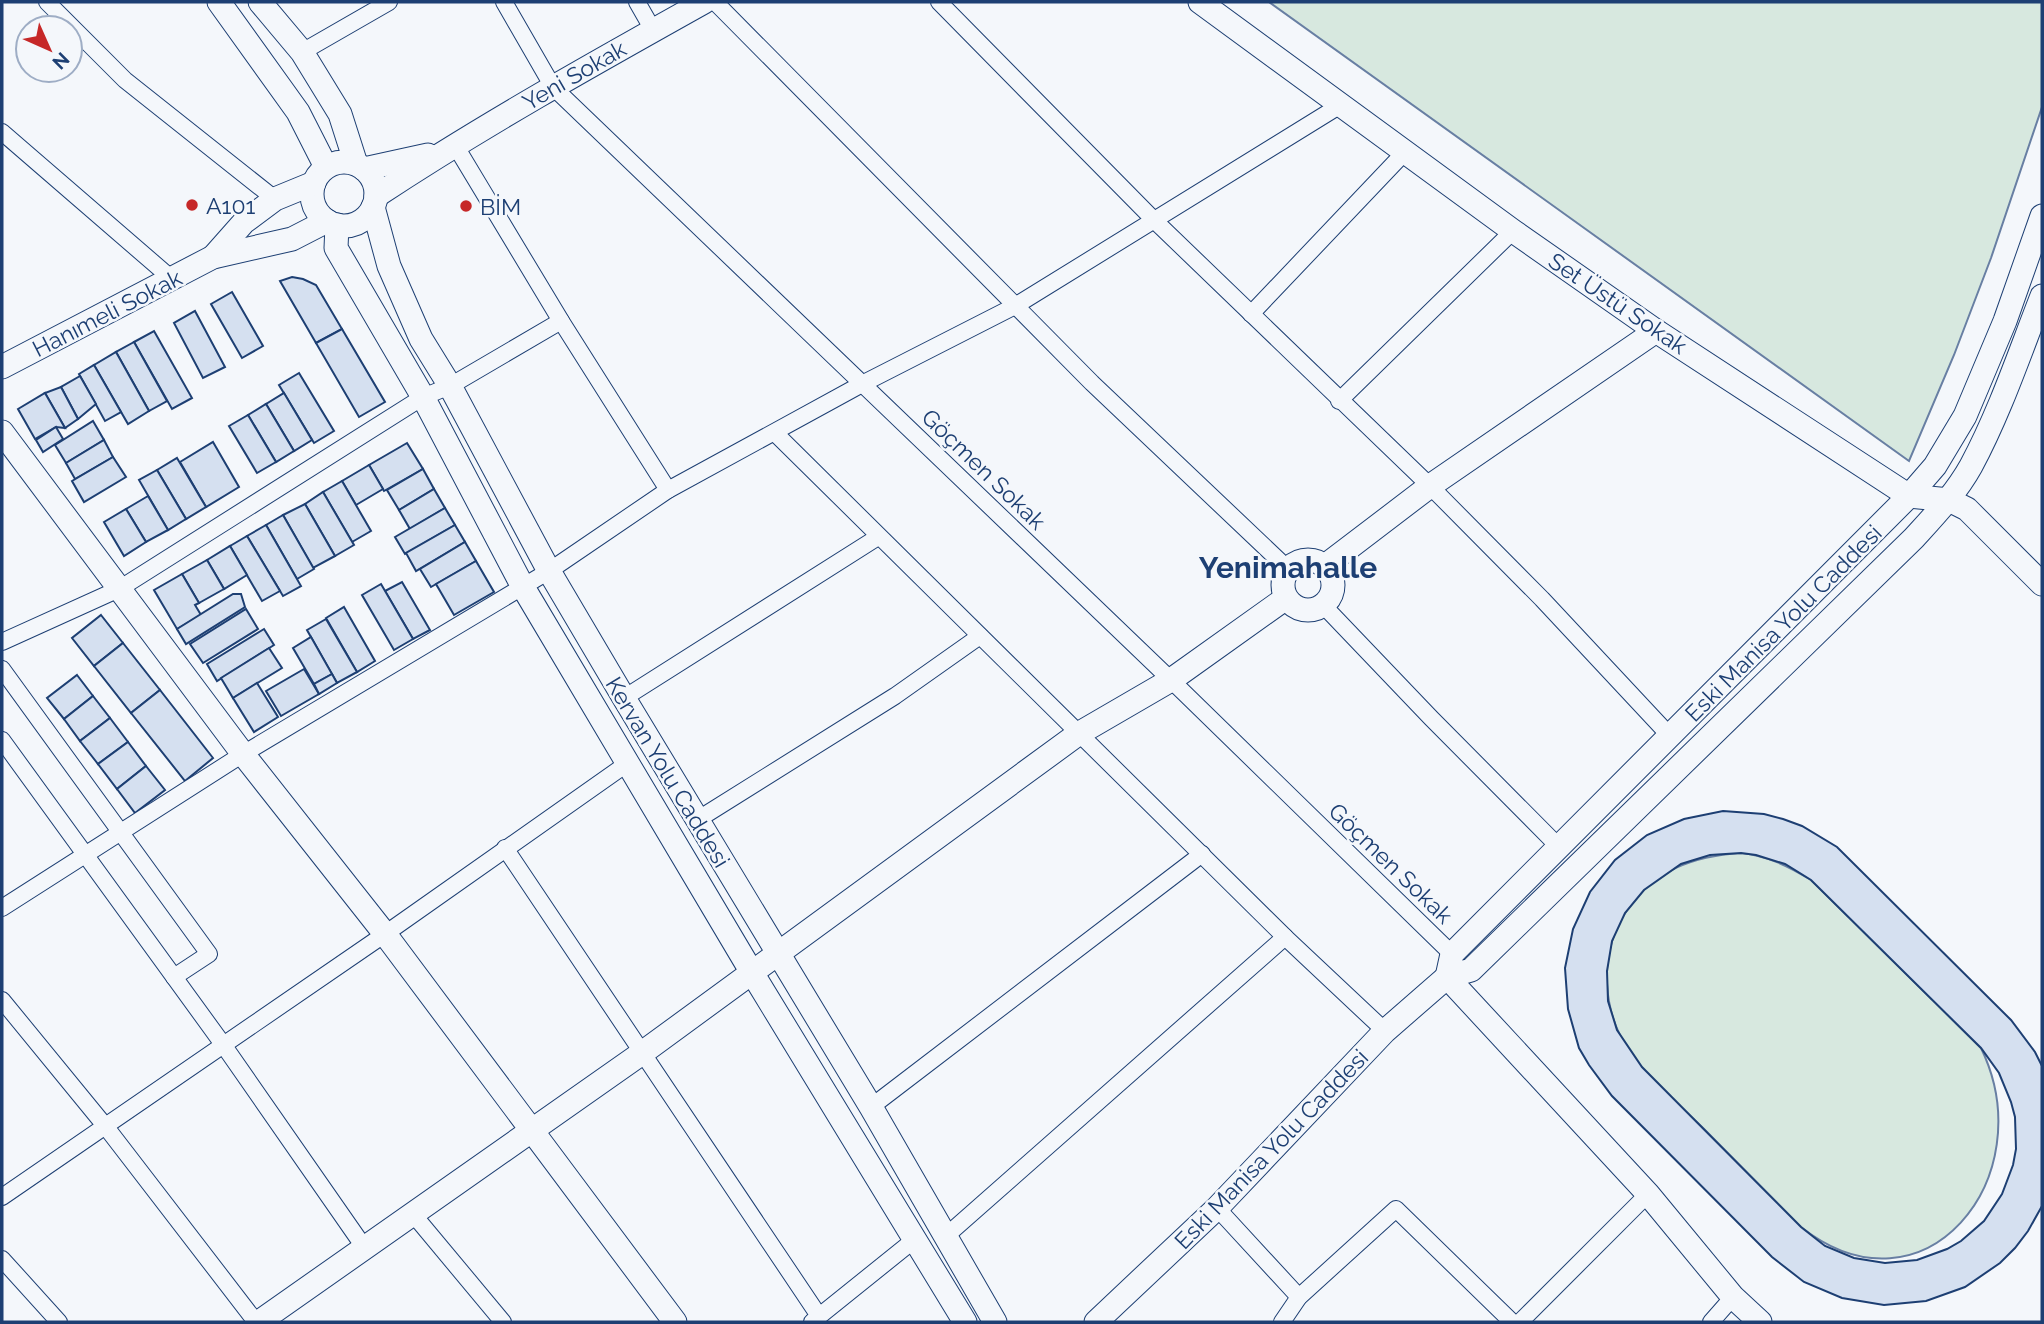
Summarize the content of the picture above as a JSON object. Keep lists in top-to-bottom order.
{
  "streets": {
    "main road": [
      "Yeni Sokak",
      "Set Üstü Sokak",
      "Hanımeli Sokak",
      "Eski Manisa Yolu Caddesi",
      "Kervan Yolu Caddesi"
    ],
    "street": ["Göçmen Sokak"]
  },
  "crossings": [
    ["Yeni Sokak", "Göçmen Sokak"],
    ["Yeni Sokak", "Kervan Yolu Caddesi"],
    ["Set Üstü Sokak", "Eski Manisa Yolu Caddesi"],
    ["Göçmen Sokak", "Eski Manisa Yolu Caddesi"]
  ],
  "districts": ["Yenimahalle"],
  "places": ["A101", "BİM"],
  "north": "bottom right"
}
